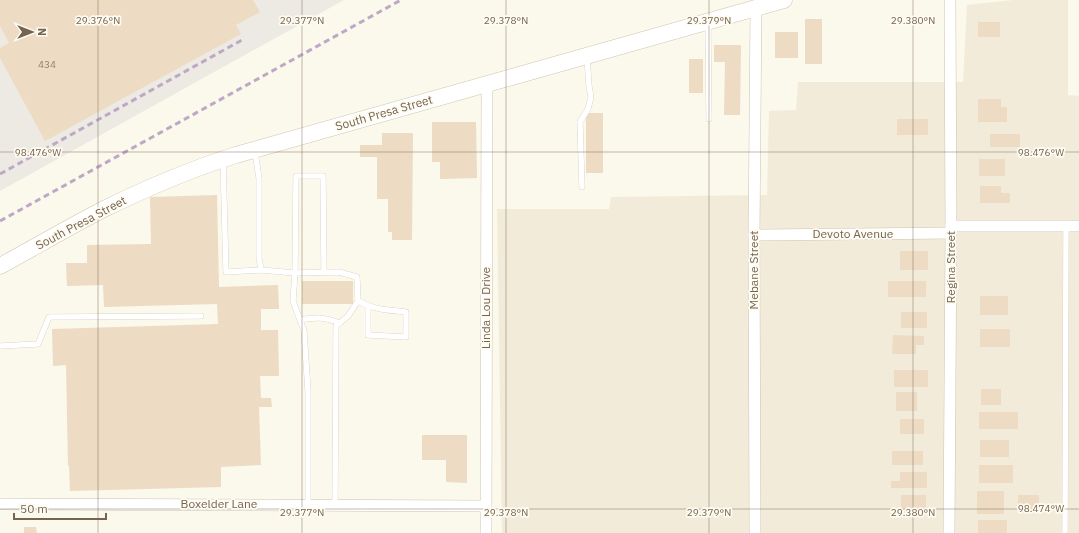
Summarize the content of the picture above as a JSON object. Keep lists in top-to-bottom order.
{
  "streets": {
    "main road": ["South Presa Street"],
    "street": [
      "Devoto Avenue",
      "Regina Street",
      "Mebane Street",
      "Linda Lou Drive",
      "Boxelder Lane"
    ]
  },
  "crossings": [
    ["South Presa Street", "Mebane Street"],
    ["South Presa Street", "Linda Lou Drive"],
    ["Devoto Avenue", "Regina Street"],
    ["Devoto Avenue", "Mebane Street"],
    ["Linda Lou Drive", "Boxelder Lane"]
  ],
  "house_numbers": ["434"],
  "scale_bar": "50 m",
  "north": "right",
  "coordinates": [
    "29.376°N",
    "29.377°N",
    "29.378°N",
    "29.379°N",
    "29.380°N",
    "98.476°W",
    "98.474°W"
  ]
}
